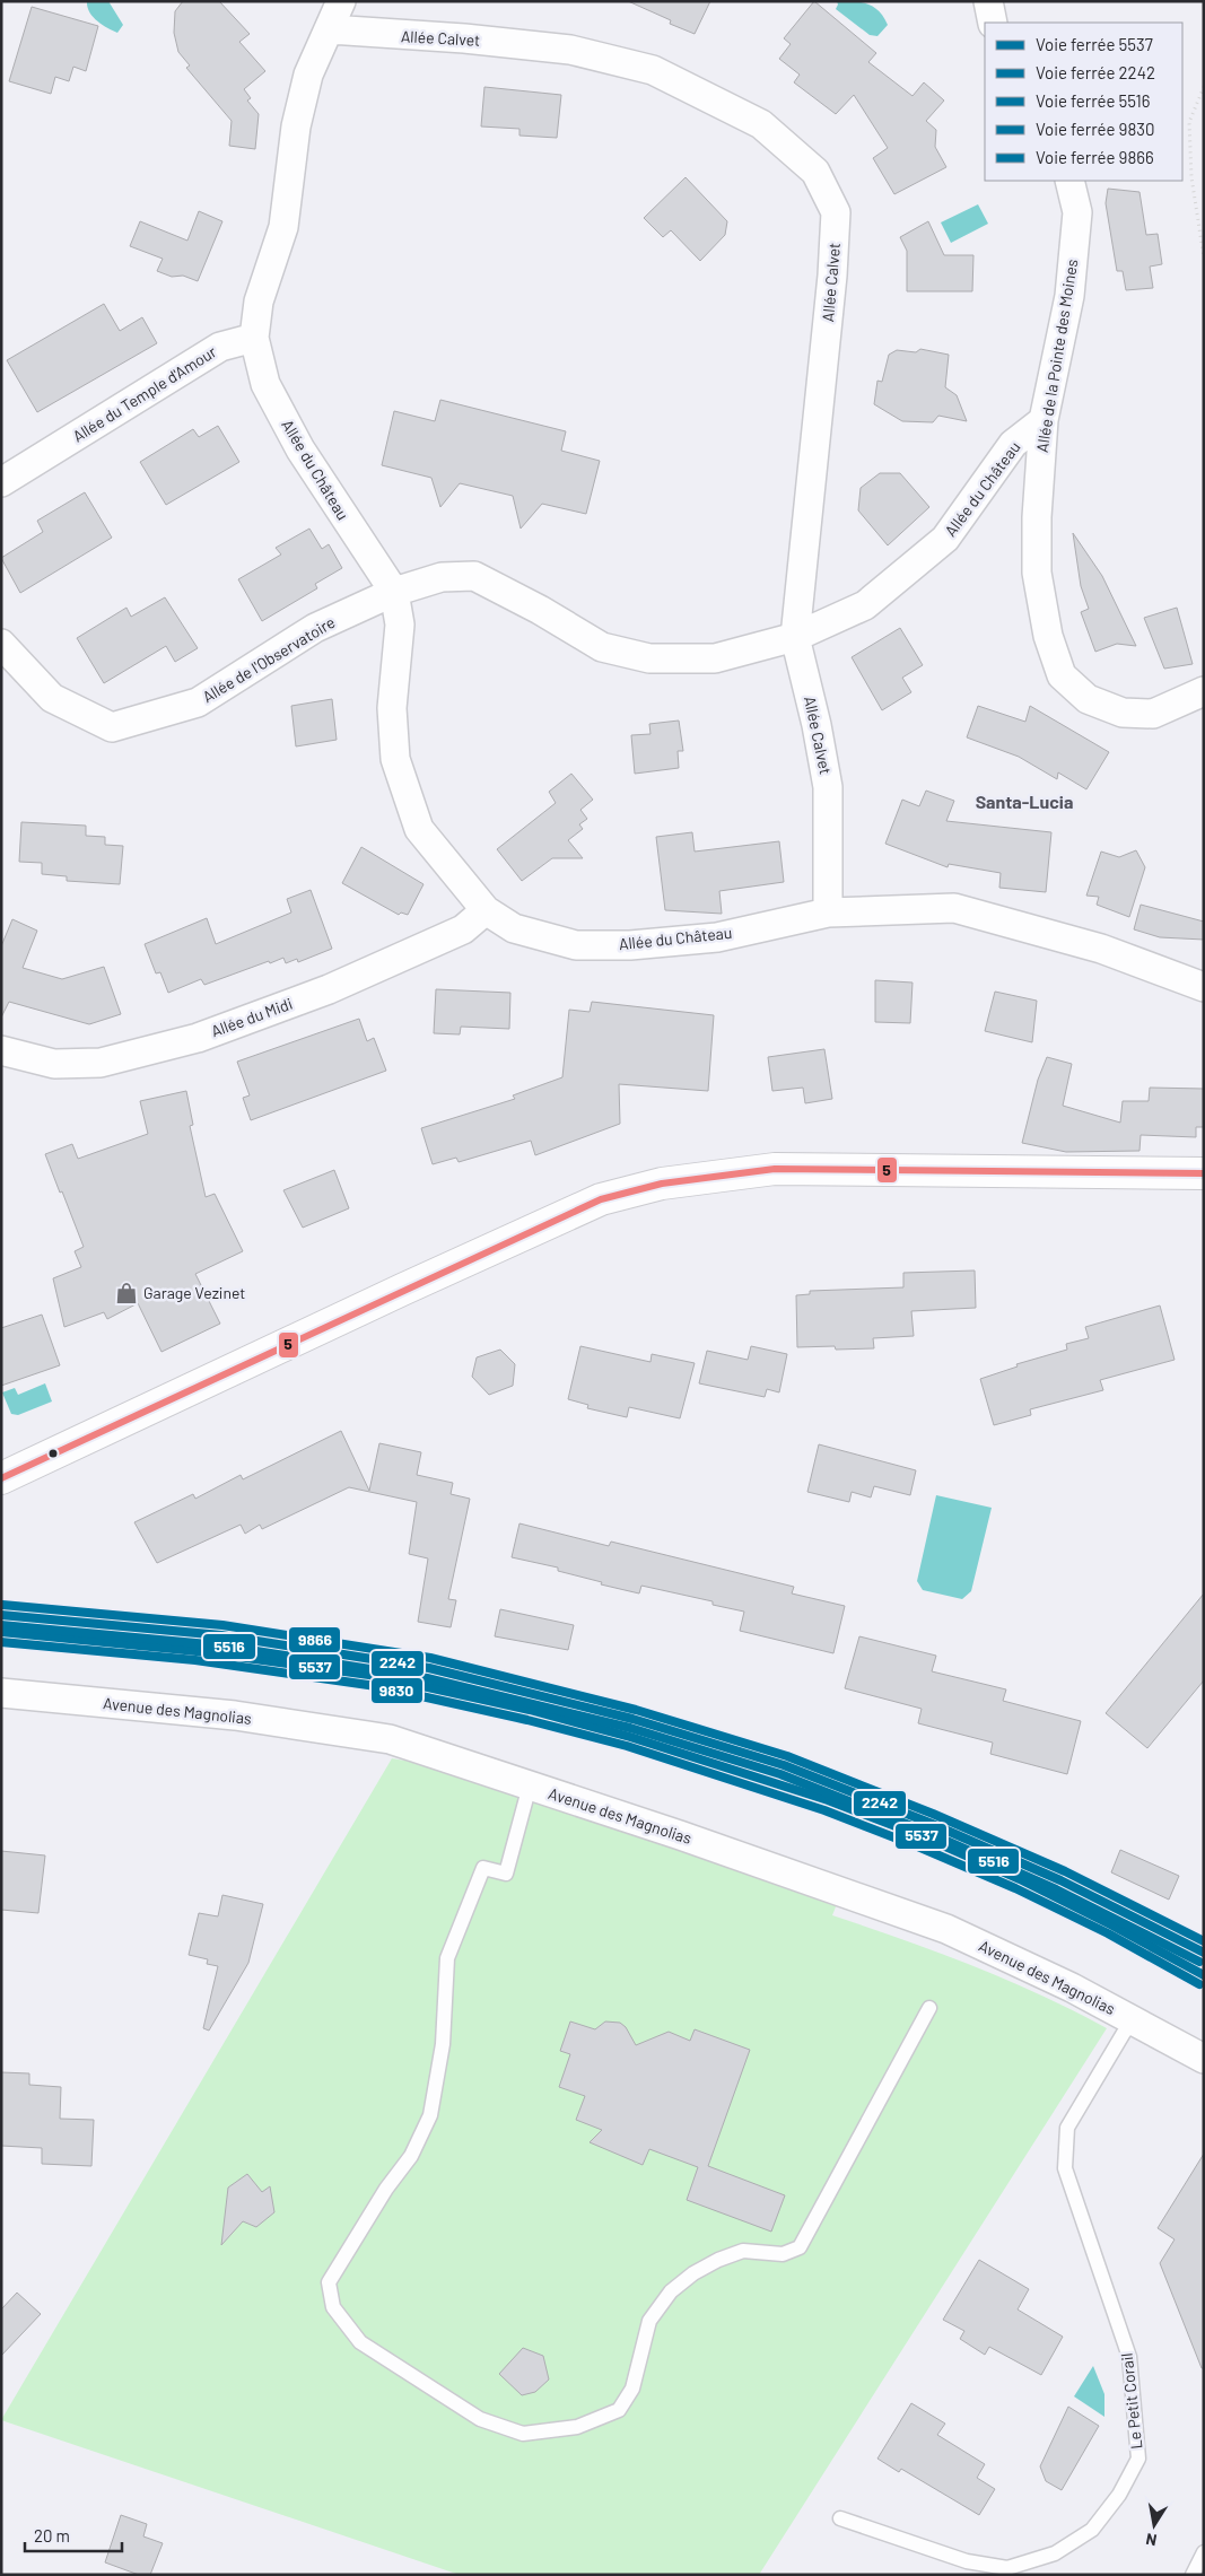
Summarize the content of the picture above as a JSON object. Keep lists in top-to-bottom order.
{
  "streets": {
    "street": [
      "Allée Calvet",
      "Allée de la Pointe des Moines",
      "Allée du Temple d'Amour",
      "Allée du Château",
      "Allée de l'Observatoire",
      "Allée du Midi",
      "Avenue des Magnolias"
    ],
    "lane": ["Le Petit Corail"]
  },
  "crossings": [
    ["Allée Calvet", "Allée du Château"],
    ["Allée de la Pointe des Moines", "Allée du Château"],
    ["Allée du Temple d'Amour", "Allée du Château"],
    ["Allée du Château", "Allée de l'Observatoire"],
    ["Allée du Château", "Allée du Midi"],
    ["Avenue des Magnolias", "Le Petit Corail"]
  ],
  "districts": ["Santa-Lucia"],
  "places": {
    "shop": ["Garage Vezinet"]
  },
  "lines": [
    "transit line 5",
    "rail line 9866",
    "rail line 2242",
    "rail line 5516",
    "rail line 5537",
    "rail line 9830"
  ],
  "legend": [
    "Voie ferrée 5537",
    "Voie ferrée 2242",
    "Voie ferrée 5516",
    "Voie ferrée 9830",
    "Voie ferrée 9866"
  ],
  "scale_bar": "20 m",
  "north": "bottom"
}
